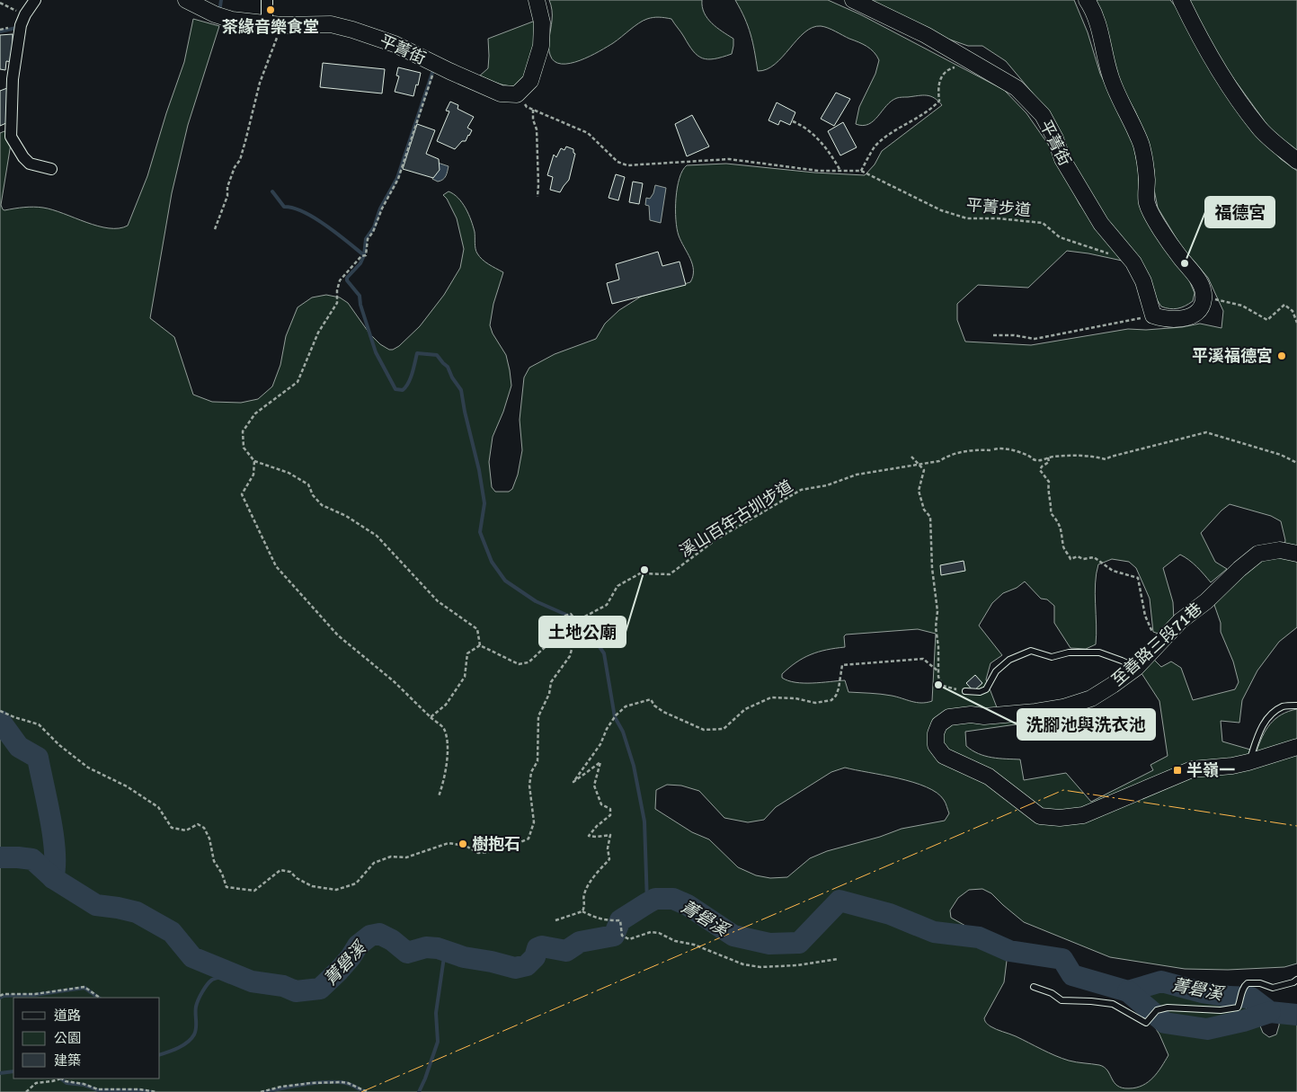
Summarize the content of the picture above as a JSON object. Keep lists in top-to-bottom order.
{
  "streets": {
    "street": ["平菁街", "至善路三段71巷"],
    "path": ["平菁步道", "溪山百年古圳步道"]
  },
  "water": ["菁礐溪"],
  "places": {
    "other": [
      "茶緣音樂食堂",
      "福德宮",
      "平溪福德宮",
      "土地公廟",
      "洗腳池與洗衣池",
      "樹抱石"
    ],
    "transit": ["半嶺一"]
  },
  "legend": ["道路", "公園", "建築"]
}
